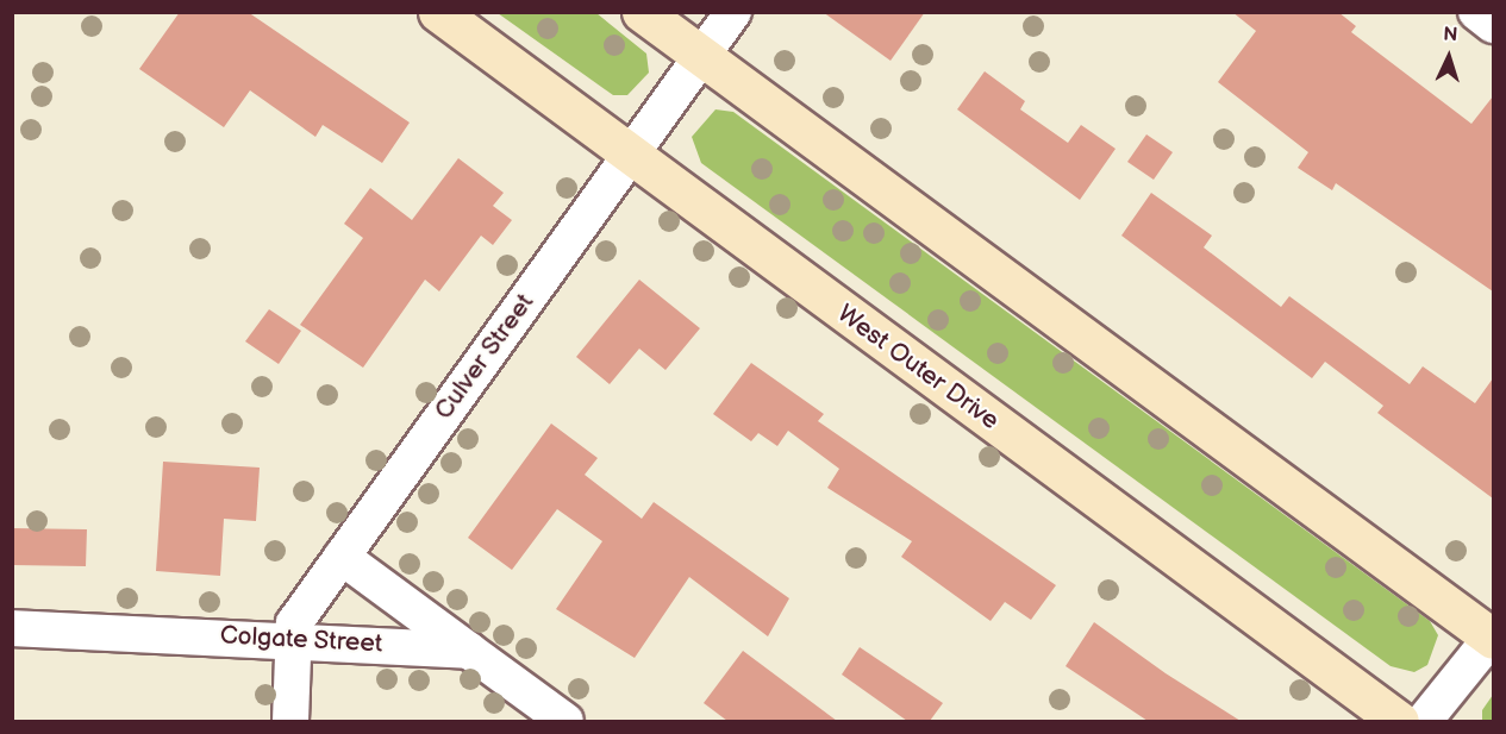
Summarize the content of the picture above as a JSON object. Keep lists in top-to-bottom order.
{
  "streets": {
    "main road": ["West Outer Drive"],
    "street": ["Culver Street", "Colgate Street"]
  },
  "crossings": [
    ["Culver Street", "West Outer Drive"],
    ["Culver Street", "Colgate Street"]
  ],
  "north": "top"
}
